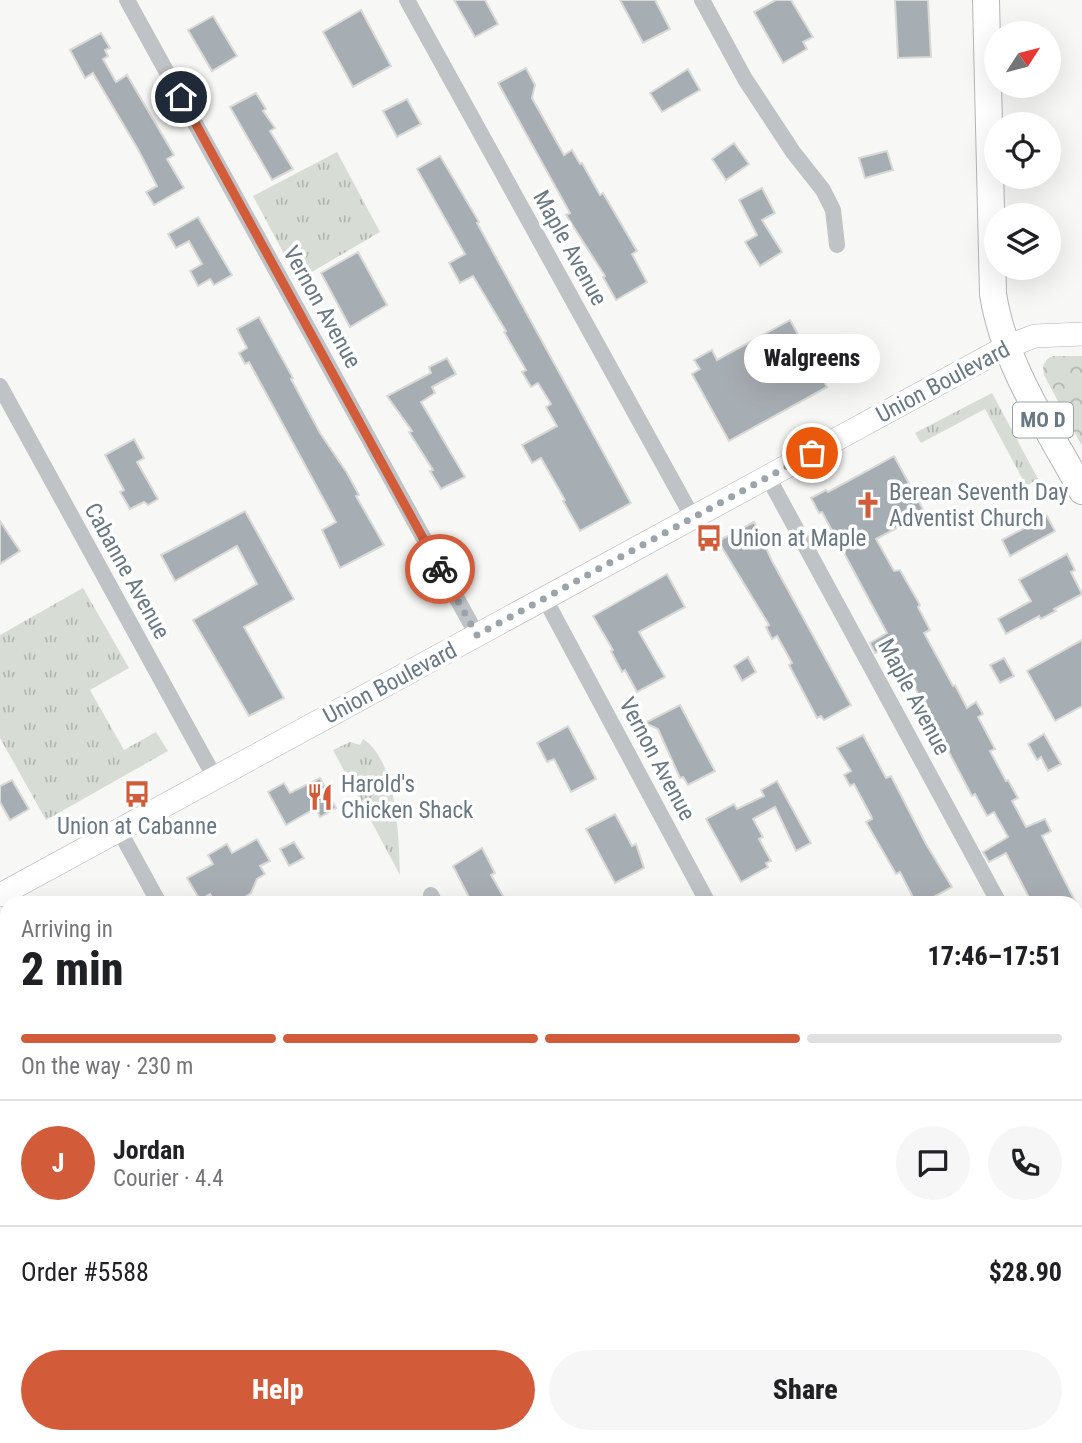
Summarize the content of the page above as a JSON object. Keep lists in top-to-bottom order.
{
  "streets": {
    "main road": ["Union Boulevard", "MO D"],
    "street": ["Maple Avenue", "Vernon Avenue", "Cabanne Avenue"]
  },
  "crossings": [
    ["Maple Avenue", "Union Boulevard"],
    ["Vernon Avenue", "Union Boulevard"],
    ["Union Boulevard", "MO D"],
    ["Union Boulevard", "Cabanne Avenue"]
  ],
  "places": {
    "other": ["Walgreens"],
    "church": ["Berean Seventh Day Adventist Church"],
    "bus stop": ["Union at Maple", "Union at Cabanne"],
    "restaurant": ["Harold's Chicken Shack"]
  },
  "north": "top right",
  "page": {
    "bubble": "Walgreens",
    "heading": ["2 min", "Arriving in", "17:46–17:51"],
    "panel": [
      "Jordan",
      "Courier · 4.4",
      "Order #5588",
      "$28.90"
    ],
    "bar": "On the way · 230 m",
    "round": "J",
    "buttons": ["Help", "Share"]
  }
}
